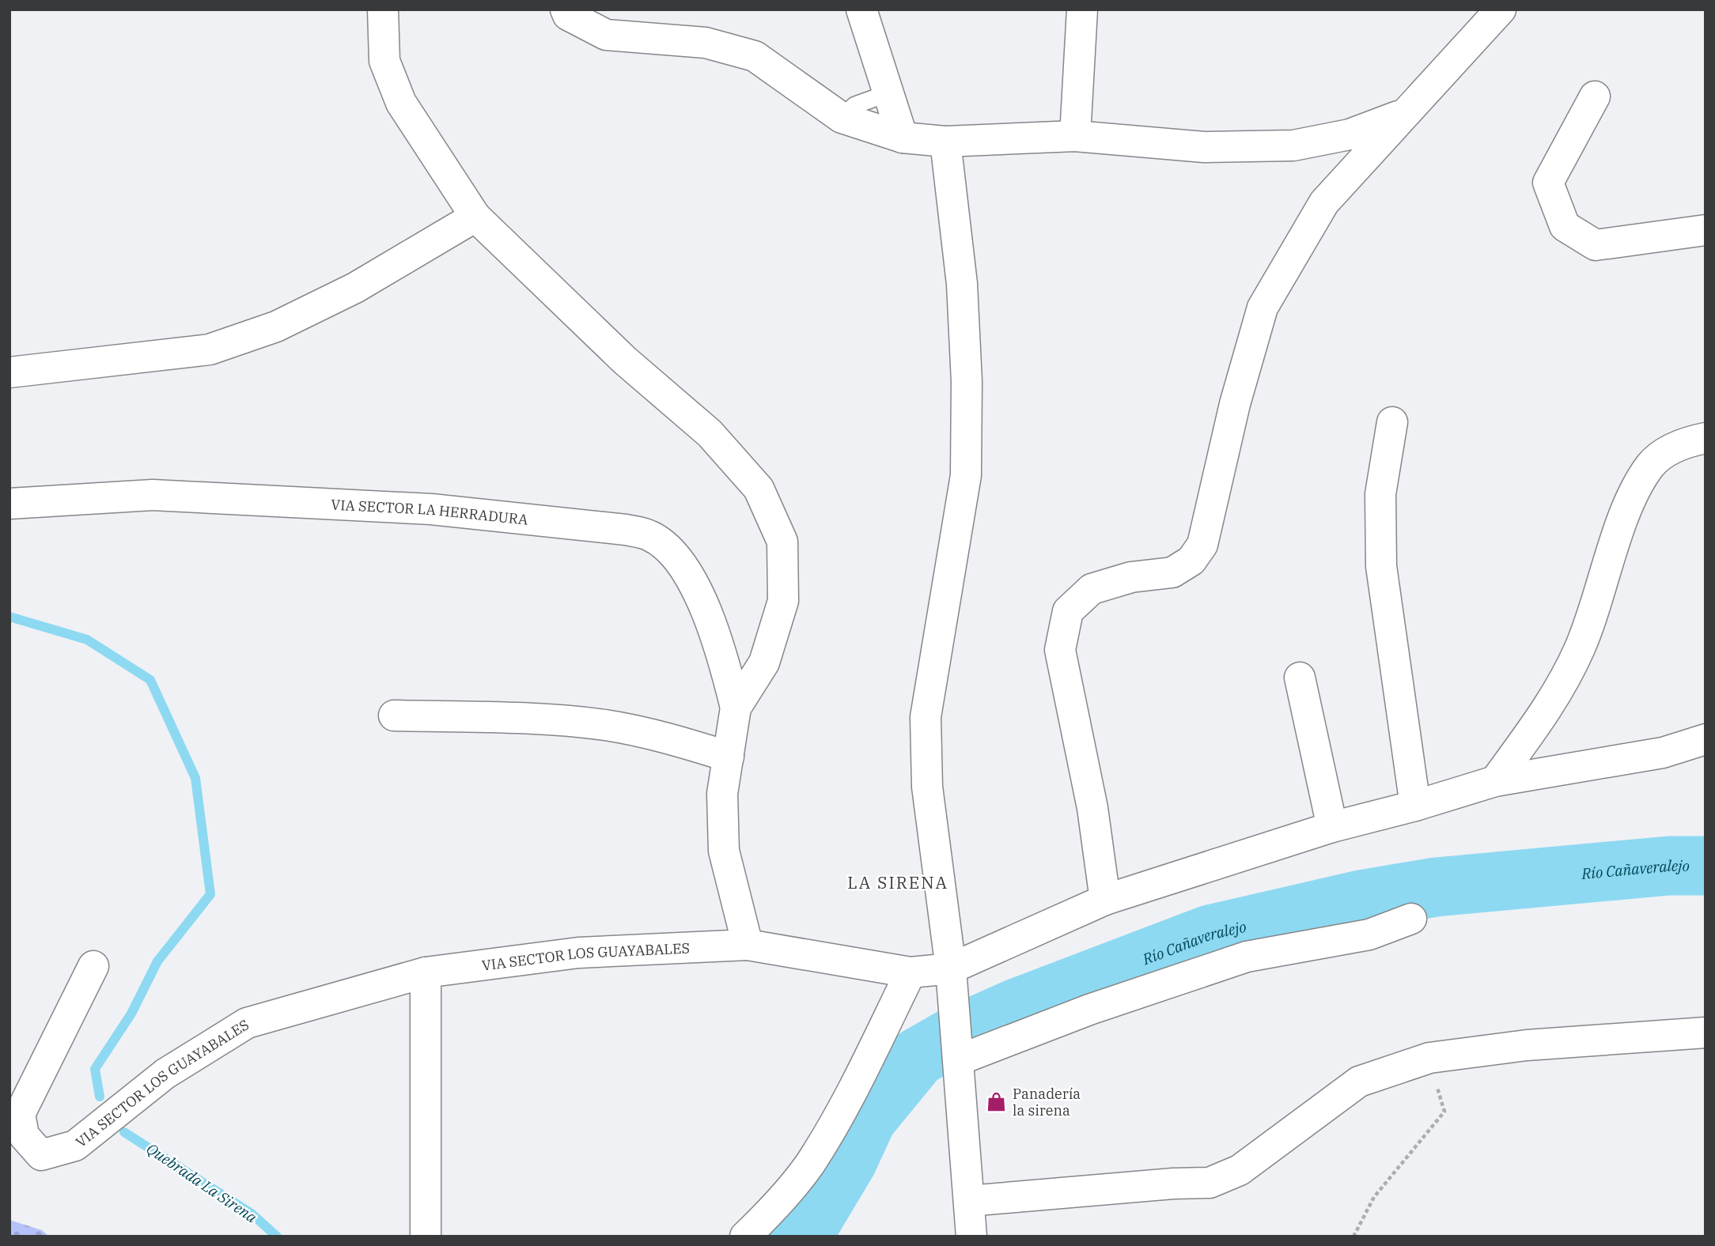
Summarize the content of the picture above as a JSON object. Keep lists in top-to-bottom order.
{
  "streets": {
    "street": ["VIA SECTOR LA HERRADURA", "VIA SECTOR LOS GUAYABALES"]
  },
  "districts": ["LA SIRENA"],
  "water": ["Río Cañaveralejo", "Quebrada La Sirena"],
  "places": {
    "shop": ["Panadería la sirena"]
  }
}
